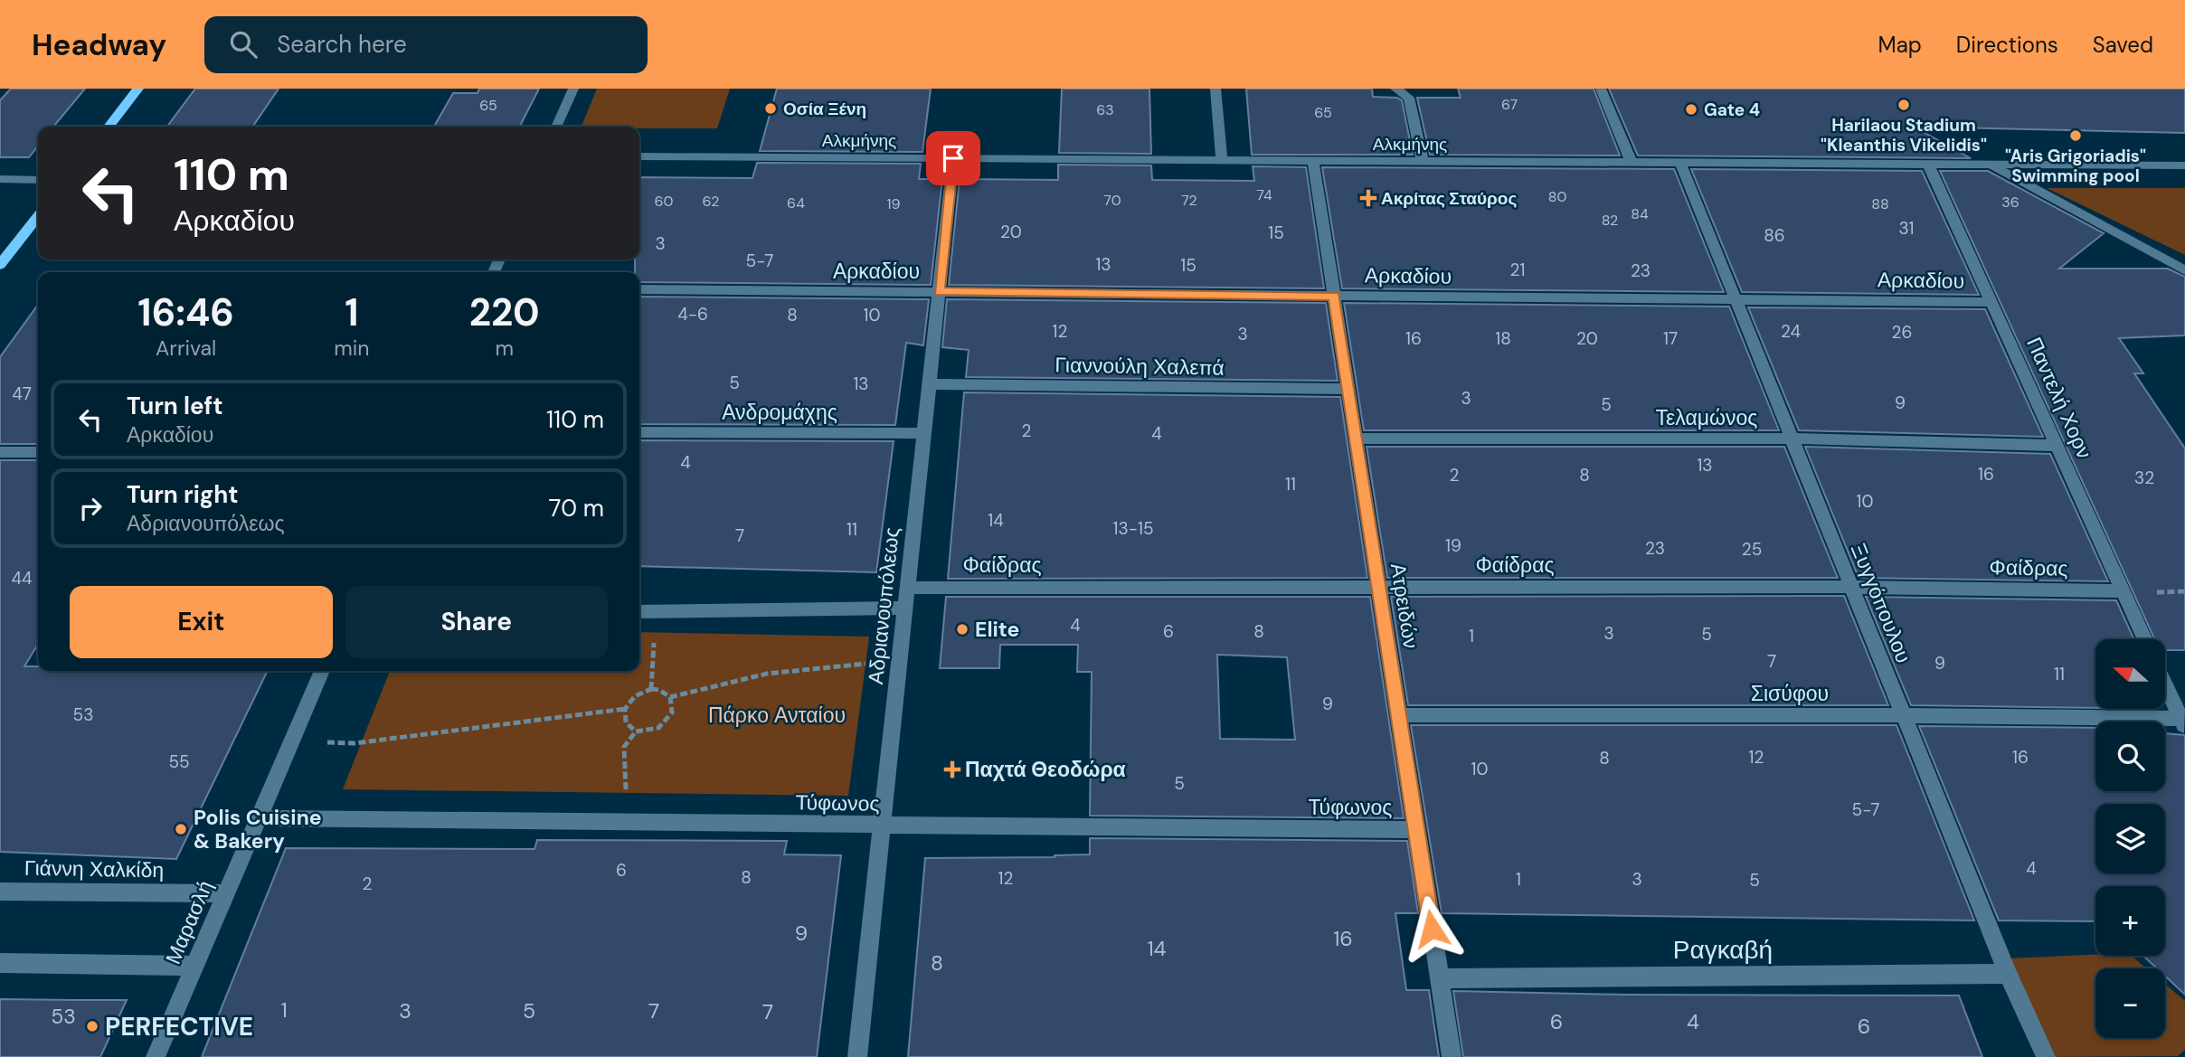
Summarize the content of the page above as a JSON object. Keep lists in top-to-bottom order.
{
  "streets": {
    "street": [
      "Αλκμήνης",
      "Αρκαδίου",
      "Γιαννούλη Χαλεπά",
      "Παντελή Χορν",
      "Ανδρομάχης",
      "Τελαμώνος",
      "Φαίδρας",
      "Ξυγγόπουλου",
      "Αδριανουπόλεως",
      "Ατρειδών",
      "Σισύφου",
      "Τύφωνος",
      "Γιάννη Χαλκίδη",
      "Μαρασλή",
      "Ραγκαβή"
    ]
  },
  "crossings": [
    ["Αλκμήνης", "Παντελή Χορν"],
    ["Αλκμήνης", "Ξυγγόπουλου"],
    ["Αλκμήνης", "Αδριανουπόλεως"],
    ["Αλκμήνης", "Ατρειδών"],
    ["Αρκαδίου", "Παντελή Χορν"],
    ["Αρκαδίου", "Ξυγγόπουλου"],
    ["Αρκαδίου", "Αδριανουπόλεως"],
    ["Αρκαδίου", "Ατρειδών"],
    ["Γιαννούλη Χαλεπά", "Αδριανουπόλεως"],
    ["Γιαννούλη Χαλεπά", "Ατρειδών"],
    ["Παντελή Χορν", "Τελαμώνος"],
    ["Παντελή Χορν", "Φαίδρας"],
    ["Ανδρομάχης", "Αδριανουπόλεως"],
    ["Τελαμώνος", "Ξυγγόπουλου"],
    ["Τελαμώνος", "Ατρειδών"],
    ["Φαίδρας", "Ξυγγόπουλου"],
    ["Φαίδρας", "Αδριανουπόλεως"],
    ["Φαίδρας", "Ατρειδών"],
    ["Ξυγγόπουλου", "Σισύφου"],
    ["Ξυγγόπουλου", "Ραγκαβή"],
    ["Αδριανουπόλεως", "Τύφωνος"],
    ["Ατρειδών", "Σισύφου"],
    ["Ατρειδών", "Τύφωνος"],
    ["Ατρειδών", "Ραγκαβή"],
    ["Τύφωνος", "Μαρασλή"],
    ["Γιάννη Χαλκίδη", "Μαρασλή"]
  ],
  "parks": ["Πάρκο Ανταίου"],
  "places": {
    "other": [
      "Harilaou Stadium \"Kleanthis Vikelidis\"",
      "Οσία Ξένη",
      "Gate 4",
      "\"Aris Grigoriadis\" Swimming pool",
      "Elite",
      "Polis Cuisine & Bakery",
      "PERFECTIVE"
    ],
    "health": ["Ακρίτας Σταύρος", "Παχτά Θεοδώρα"]
  },
  "house_numbers": [
    "67",
    "65",
    "63",
    "65",
    "74",
    "80",
    "70",
    "72",
    "60",
    "62",
    "36",
    "64",
    "19",
    "88",
    "84",
    "82",
    "31",
    "20",
    "15",
    "86",
    "3",
    "5-7",
    "13",
    "15",
    "21",
    "23",
    "4-6",
    "8",
    "10",
    "12",
    "24",
    "26",
    "3",
    "16",
    "18",
    "20",
    "17",
    "5",
    "13",
    "47",
    "3",
    "9",
    "5",
    "2",
    "4",
    "4",
    "13",
    "16",
    "2",
    "8",
    "32",
    "11",
    "10",
    "14",
    "13-15",
    "11",
    "7",
    "19",
    "23",
    "25",
    "44",
    "4",
    "6",
    "8",
    "3",
    "5",
    "1",
    "7",
    "9",
    "11",
    "9",
    "53",
    "12",
    "16",
    "8",
    "55",
    "10",
    "5",
    "5-7",
    "4",
    "6",
    "8",
    "12",
    "1",
    "3",
    "5",
    "2",
    "9",
    "16",
    "14",
    "8",
    "1",
    "3",
    "5",
    "7",
    "7",
    "53",
    "6",
    "4",
    "6"
  ],
  "north": "left",
  "page": {
    "header": "Headway",
    "search": "Search here",
    "nav": ["Map", "Directions", "Saved"],
    "turn": ["110 m", "Αρκαδίου"],
    "eta": [
      "16:46",
      "Arrival",
      "1",
      "min",
      "220",
      "m"
    ],
    "list": [
      {
        "name": "Turn left",
        "note": "Αρκαδίου",
        "value": "110 m"
      },
      {
        "name": "Turn right",
        "note": "Αδριανουπόλεως",
        "value": "70 m"
      }
    ],
    "buttons": ["Exit", "Share"],
    "map_buttons": ["+", "−"]
  }
}
